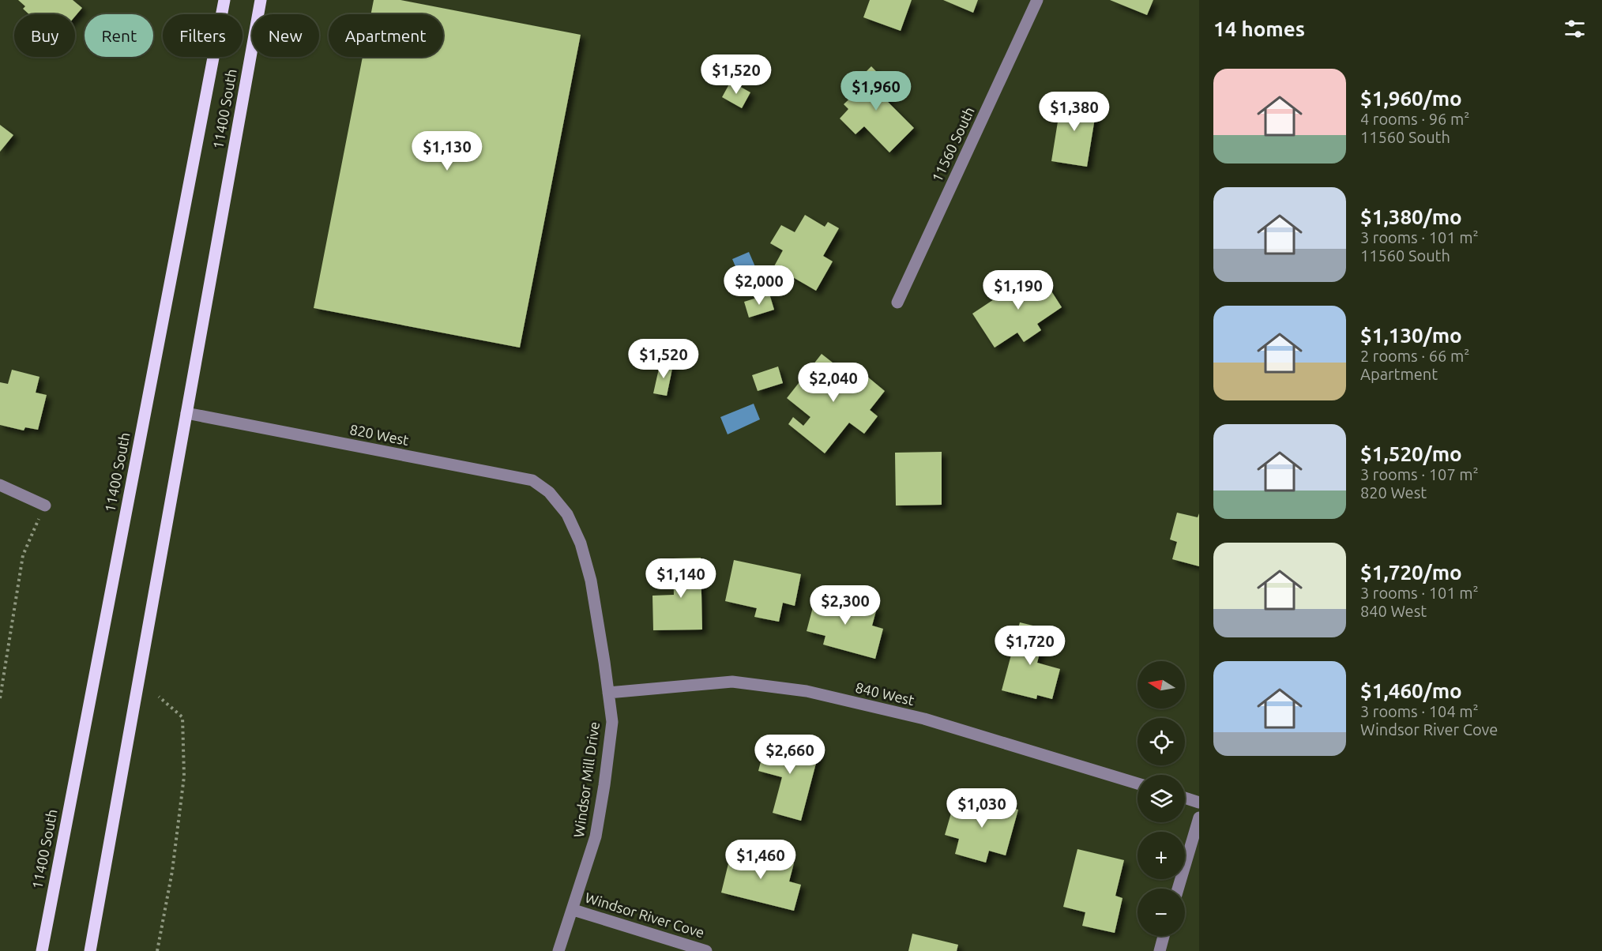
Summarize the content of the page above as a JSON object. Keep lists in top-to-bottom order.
{
  "streets": {
    "main road": ["11400 South"],
    "street": [
      "11560 South",
      "820 West",
      "840 West",
      "Windsor Mill Drive",
      "Windsor River Cove"
    ]
  },
  "crossings": [
    ["11400 South", "820 West"],
    ["820 West", "Windsor Mill Drive"],
    ["840 West", "Windsor Mill Drive"],
    ["Windsor Mill Drive", "Windsor River Cove"]
  ],
  "north": "left",
  "page": {
    "heading": "14 homes",
    "chip": [
      "Buy",
      "Rent",
      "Filters",
      "New",
      "Apartment"
    ],
    "price": [
      "$1,520",
      "$1,960",
      "$1,380",
      "$1,130",
      "$2,000",
      "$1,190",
      "$1,520",
      "$2,040",
      "$1,140",
      "$2,300",
      "$1,720",
      "$2,660",
      "$1,030",
      "$1,460"
    ],
    "list": [
      {
        "name": "$1,960/mo",
        "note": "4 rooms · 96 m² · 11560 South"
      },
      {
        "name": "$1,380/mo",
        "note": "3 rooms · 101 m² · 11560 South"
      },
      {
        "name": "$1,130/mo",
        "note": "2 rooms · 66 m² · Apartment"
      },
      {
        "name": "$1,520/mo",
        "note": "3 rooms · 107 m² · 820 West"
      },
      {
        "name": "$1,720/mo",
        "note": "3 rooms · 101 m² · 840 West"
      },
      {
        "name": "$1,460/mo",
        "note": "3 rooms · 104 m² · Windsor River Cove"
      }
    ],
    "map_buttons": ["+", "−"]
  }
}
